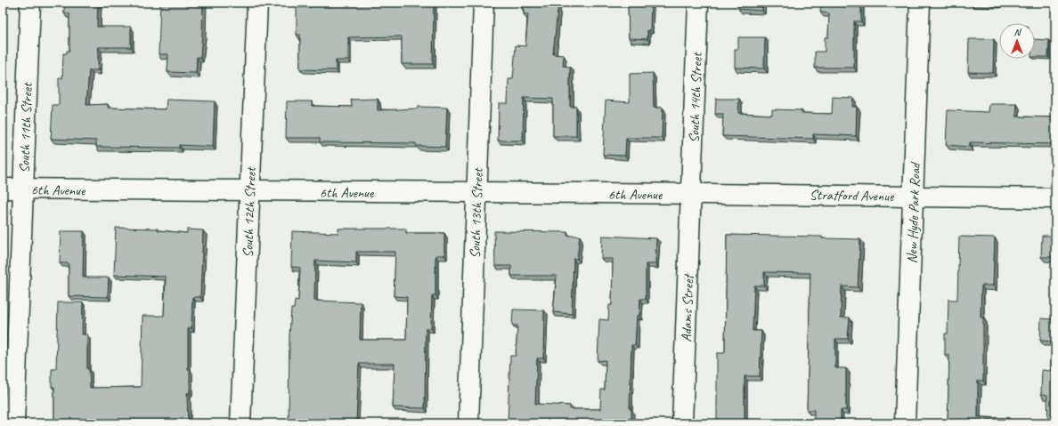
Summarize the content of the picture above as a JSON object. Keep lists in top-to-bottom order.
{
  "streets": {
    "street": [
      "South 14th Street",
      "South 11th Street",
      "6th Avenue",
      "Stratford Avenue",
      "South 12th Street",
      "South 13th Street",
      "New Hyde Park Road",
      "Adams Street"
    ]
  },
  "crossings": [
    ["South 14th Street", "6th Avenue"],
    ["South 14th Street", "Stratford Avenue"],
    ["South 14th Street", "Adams Street"],
    ["South 11th Street", "6th Avenue"],
    ["6th Avenue", "Stratford Avenue"],
    ["6th Avenue", "South 12th Street"],
    ["6th Avenue", "South 13th Street"],
    ["6th Avenue", "Adams Street"],
    ["Stratford Avenue", "New Hyde Park Road"],
    ["Stratford Avenue", "Adams Street"]
  ],
  "north": "top"
}
